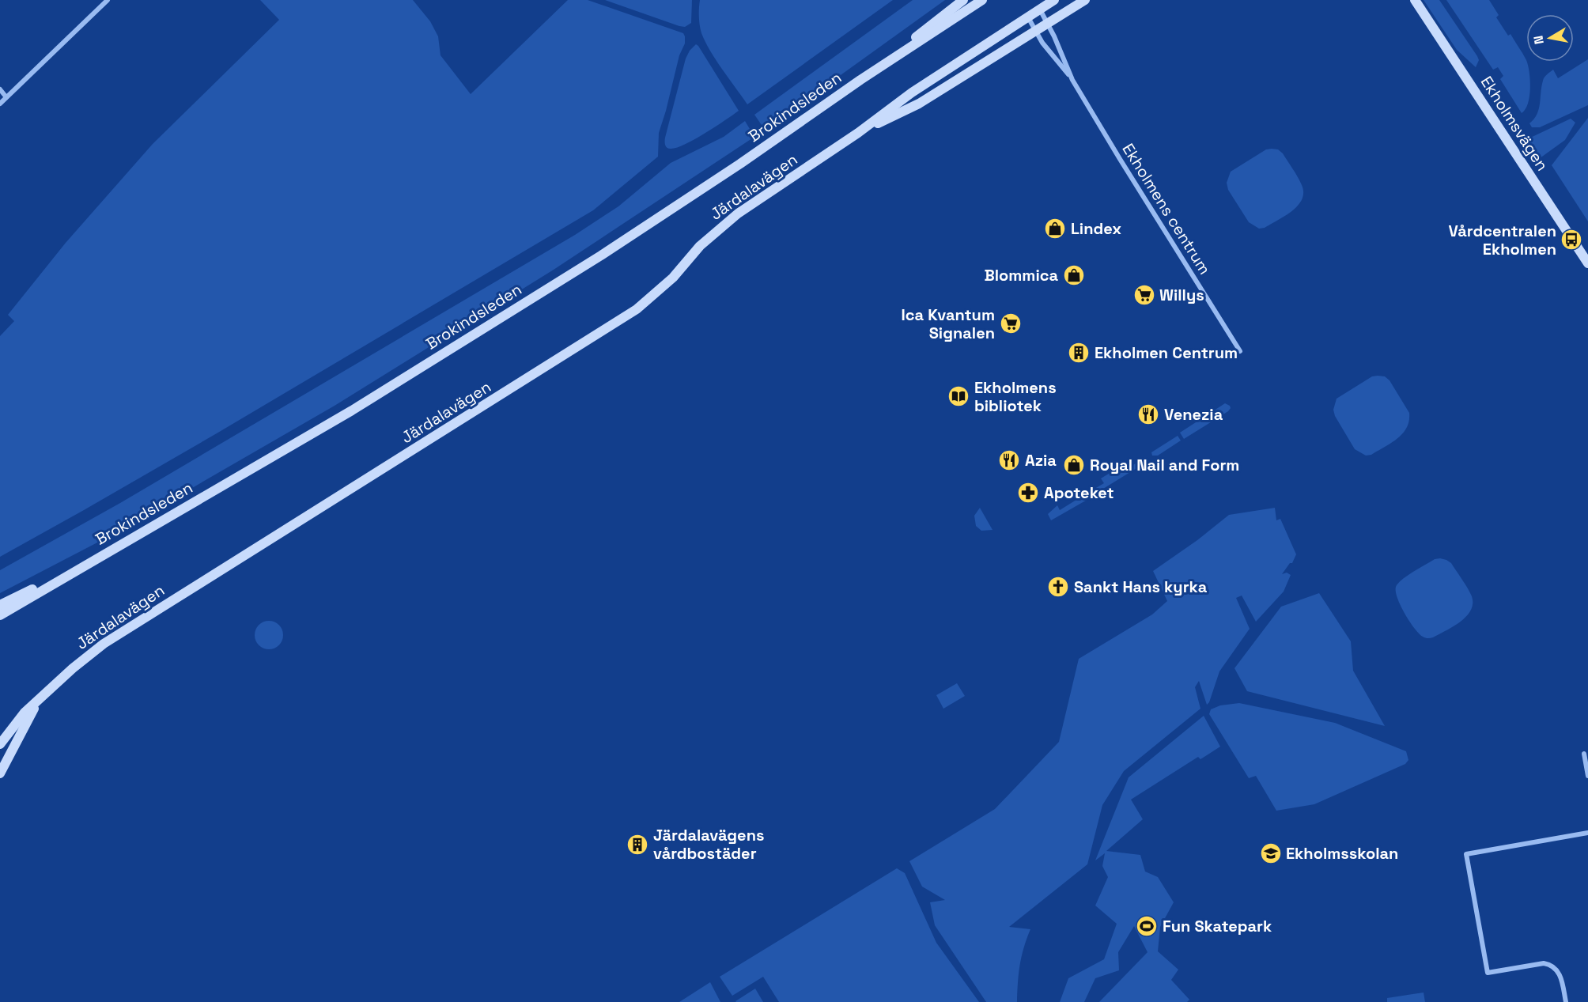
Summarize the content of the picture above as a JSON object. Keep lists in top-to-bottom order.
{
  "streets": {
    "street": [
      "Brokindsleden",
      "Ekholmsvägen",
      "Järdalavägen",
      "Ekholmens centrum"
    ]
  },
  "crossings": [
    ["Järdalavägen", "Ekholmens centrum"]
  ],
  "places": {
    "shop": ["Lindex", "Blommica", "Royal Nail and Form"],
    "bus stop": ["Vårdcentralen Ekholmen"],
    "supermarket": ["Willys", "Ica Kvantum Signalen"],
    "building": ["Ekholmen Centrum", "Järdalavägens vårdbostäder"],
    "library": ["Ekholmens bibliotek"],
    "restaurant": ["Venezia", "Azia"],
    "pharmacy": ["Apoteket"],
    "church": ["Sankt Hans kyrka"],
    "school or university": ["Ekholmsskolan"],
    "sports": ["Fun Skatepark"]
  },
  "north": "left"
}
